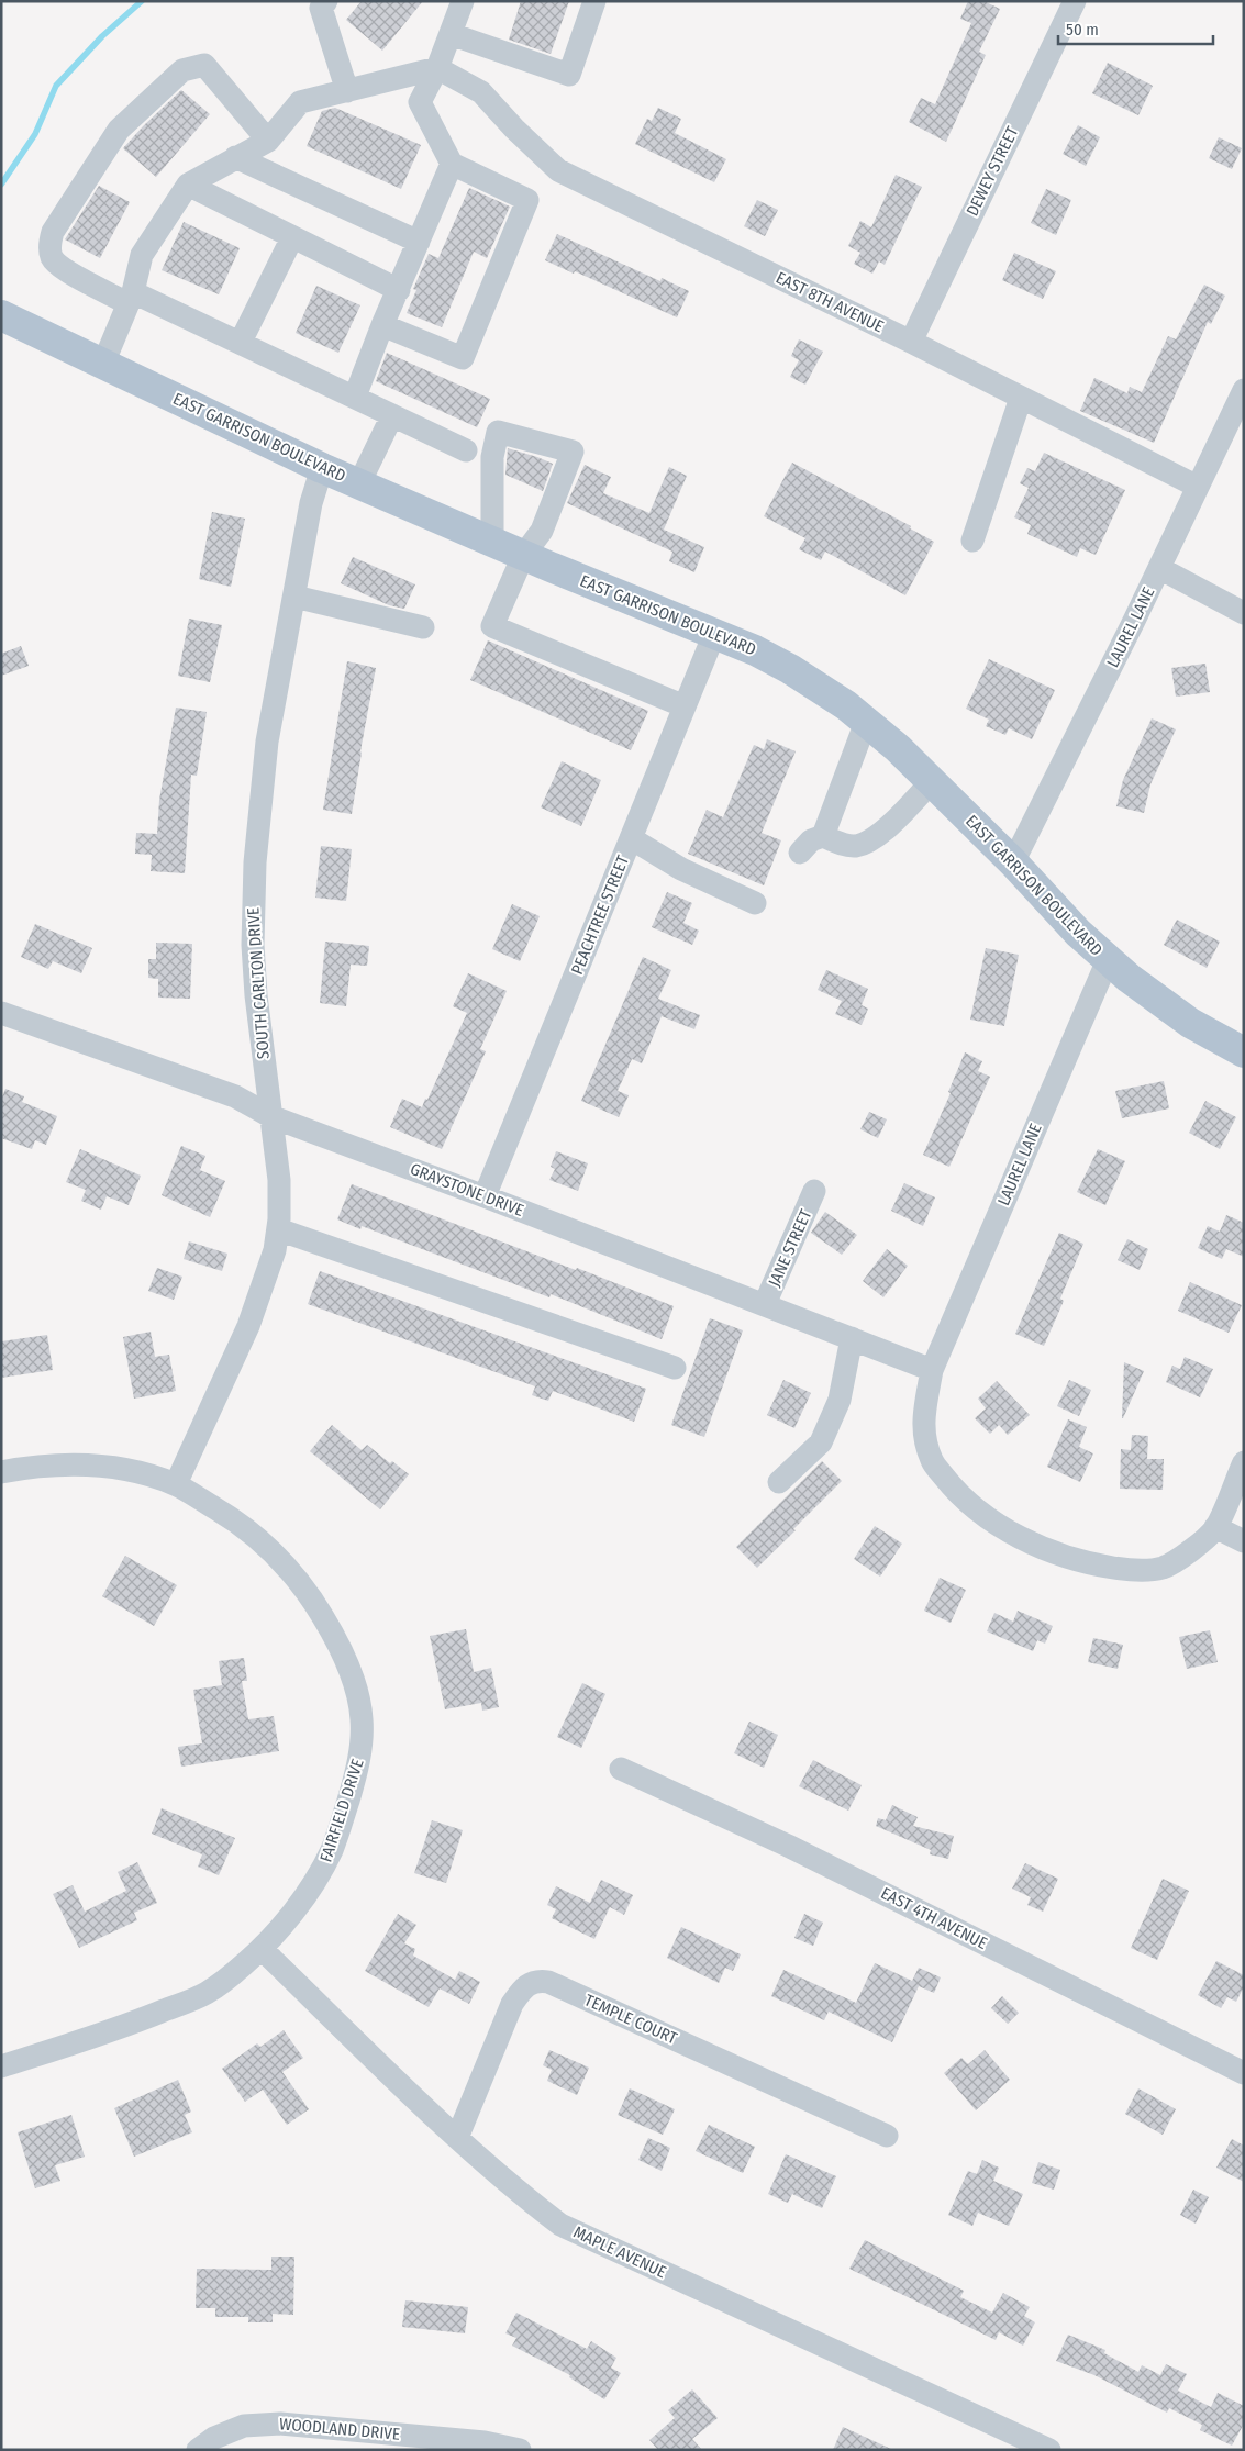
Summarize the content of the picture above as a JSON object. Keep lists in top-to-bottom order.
{
  "streets": {
    "main road": ["EAST GARRISON BOULEVARD"],
    "street": [
      "DEWEY STREET",
      "EAST 8TH AVENUE",
      "LAUREL LANE",
      "PEACHTREE STREET",
      "SOUTH CARLTON DRIVE",
      "GRAYSTONE DRIVE",
      "JANE STREET",
      "FAIRFIELD DRIVE",
      "EAST 4TH AVENUE",
      "TEMPLE COURT",
      "MAPLE AVENUE",
      "WOODLAND DRIVE"
    ]
  },
  "crossings": [
    ["DEWEY STREET", "EAST 8TH AVENUE"],
    ["EAST 8TH AVENUE", "LAUREL LANE"],
    ["EAST GARRISON BOULEVARD", "LAUREL LANE"],
    ["EAST GARRISON BOULEVARD", "PEACHTREE STREET"],
    ["EAST GARRISON BOULEVARD", "SOUTH CARLTON DRIVE"],
    ["LAUREL LANE", "GRAYSTONE DRIVE"],
    ["PEACHTREE STREET", "GRAYSTONE DRIVE"],
    ["SOUTH CARLTON DRIVE", "GRAYSTONE DRIVE"],
    ["SOUTH CARLTON DRIVE", "FAIRFIELD DRIVE"],
    ["GRAYSTONE DRIVE", "JANE STREET"],
    ["FAIRFIELD DRIVE", "MAPLE AVENUE"],
    ["TEMPLE COURT", "MAPLE AVENUE"]
  ],
  "scale_bar": "50 m"
}
